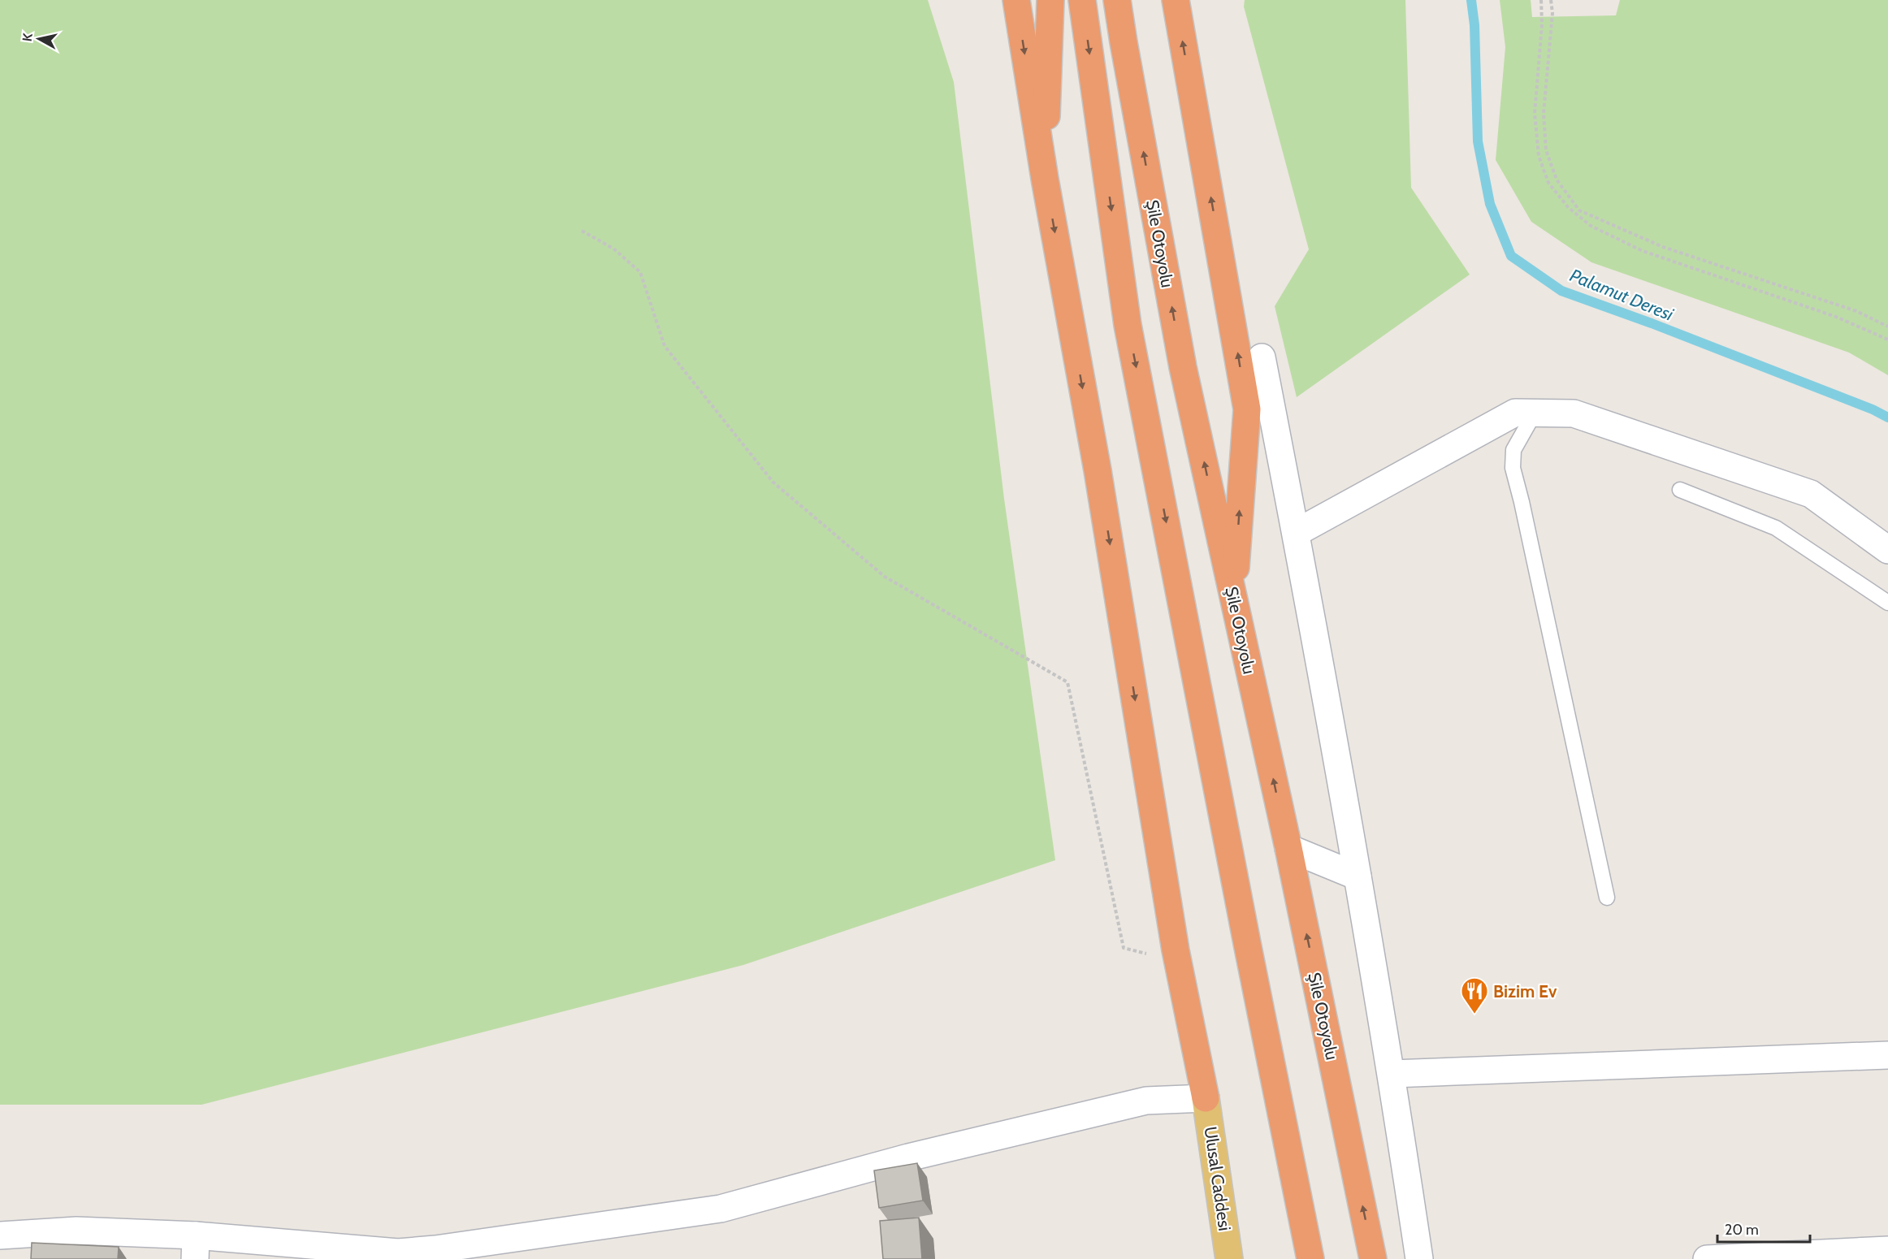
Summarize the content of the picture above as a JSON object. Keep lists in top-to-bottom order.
{
  "streets": {
    "highway": ["Şile Otoyolu"],
    "main road": ["Ulusal Caddesi"]
  },
  "water": ["Palamut Deresi"],
  "places": {
    "restaurant": ["Bizim Ev"]
  },
  "scale_bar": "20 m",
  "north": "left"
}
